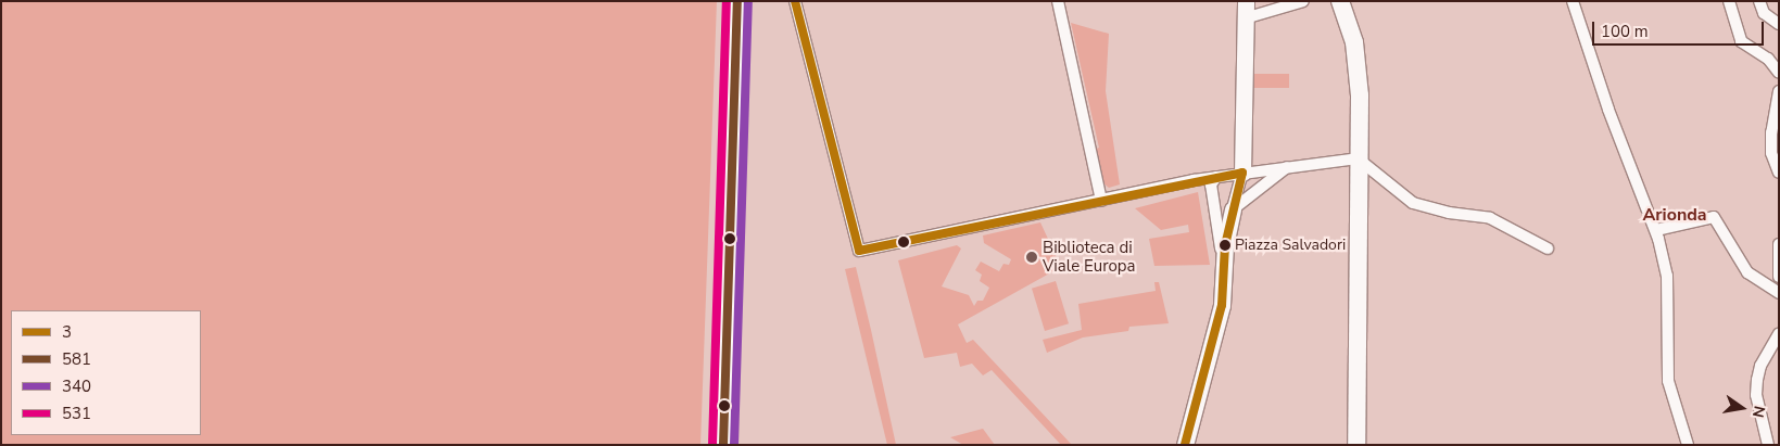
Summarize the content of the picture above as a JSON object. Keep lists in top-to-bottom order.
{
  "districts": ["Arionda"],
  "places": ["Piazza Salvadori", "Biblioteca di Viale Europa"],
  "lines": [
    "transit line 3",
    "transit line 581",
    "transit line 340",
    "transit line 531"
  ],
  "legend": [
    "3",
    "581",
    "340",
    "531"
  ],
  "scale_bar": "100 m",
  "north": "right"
}
